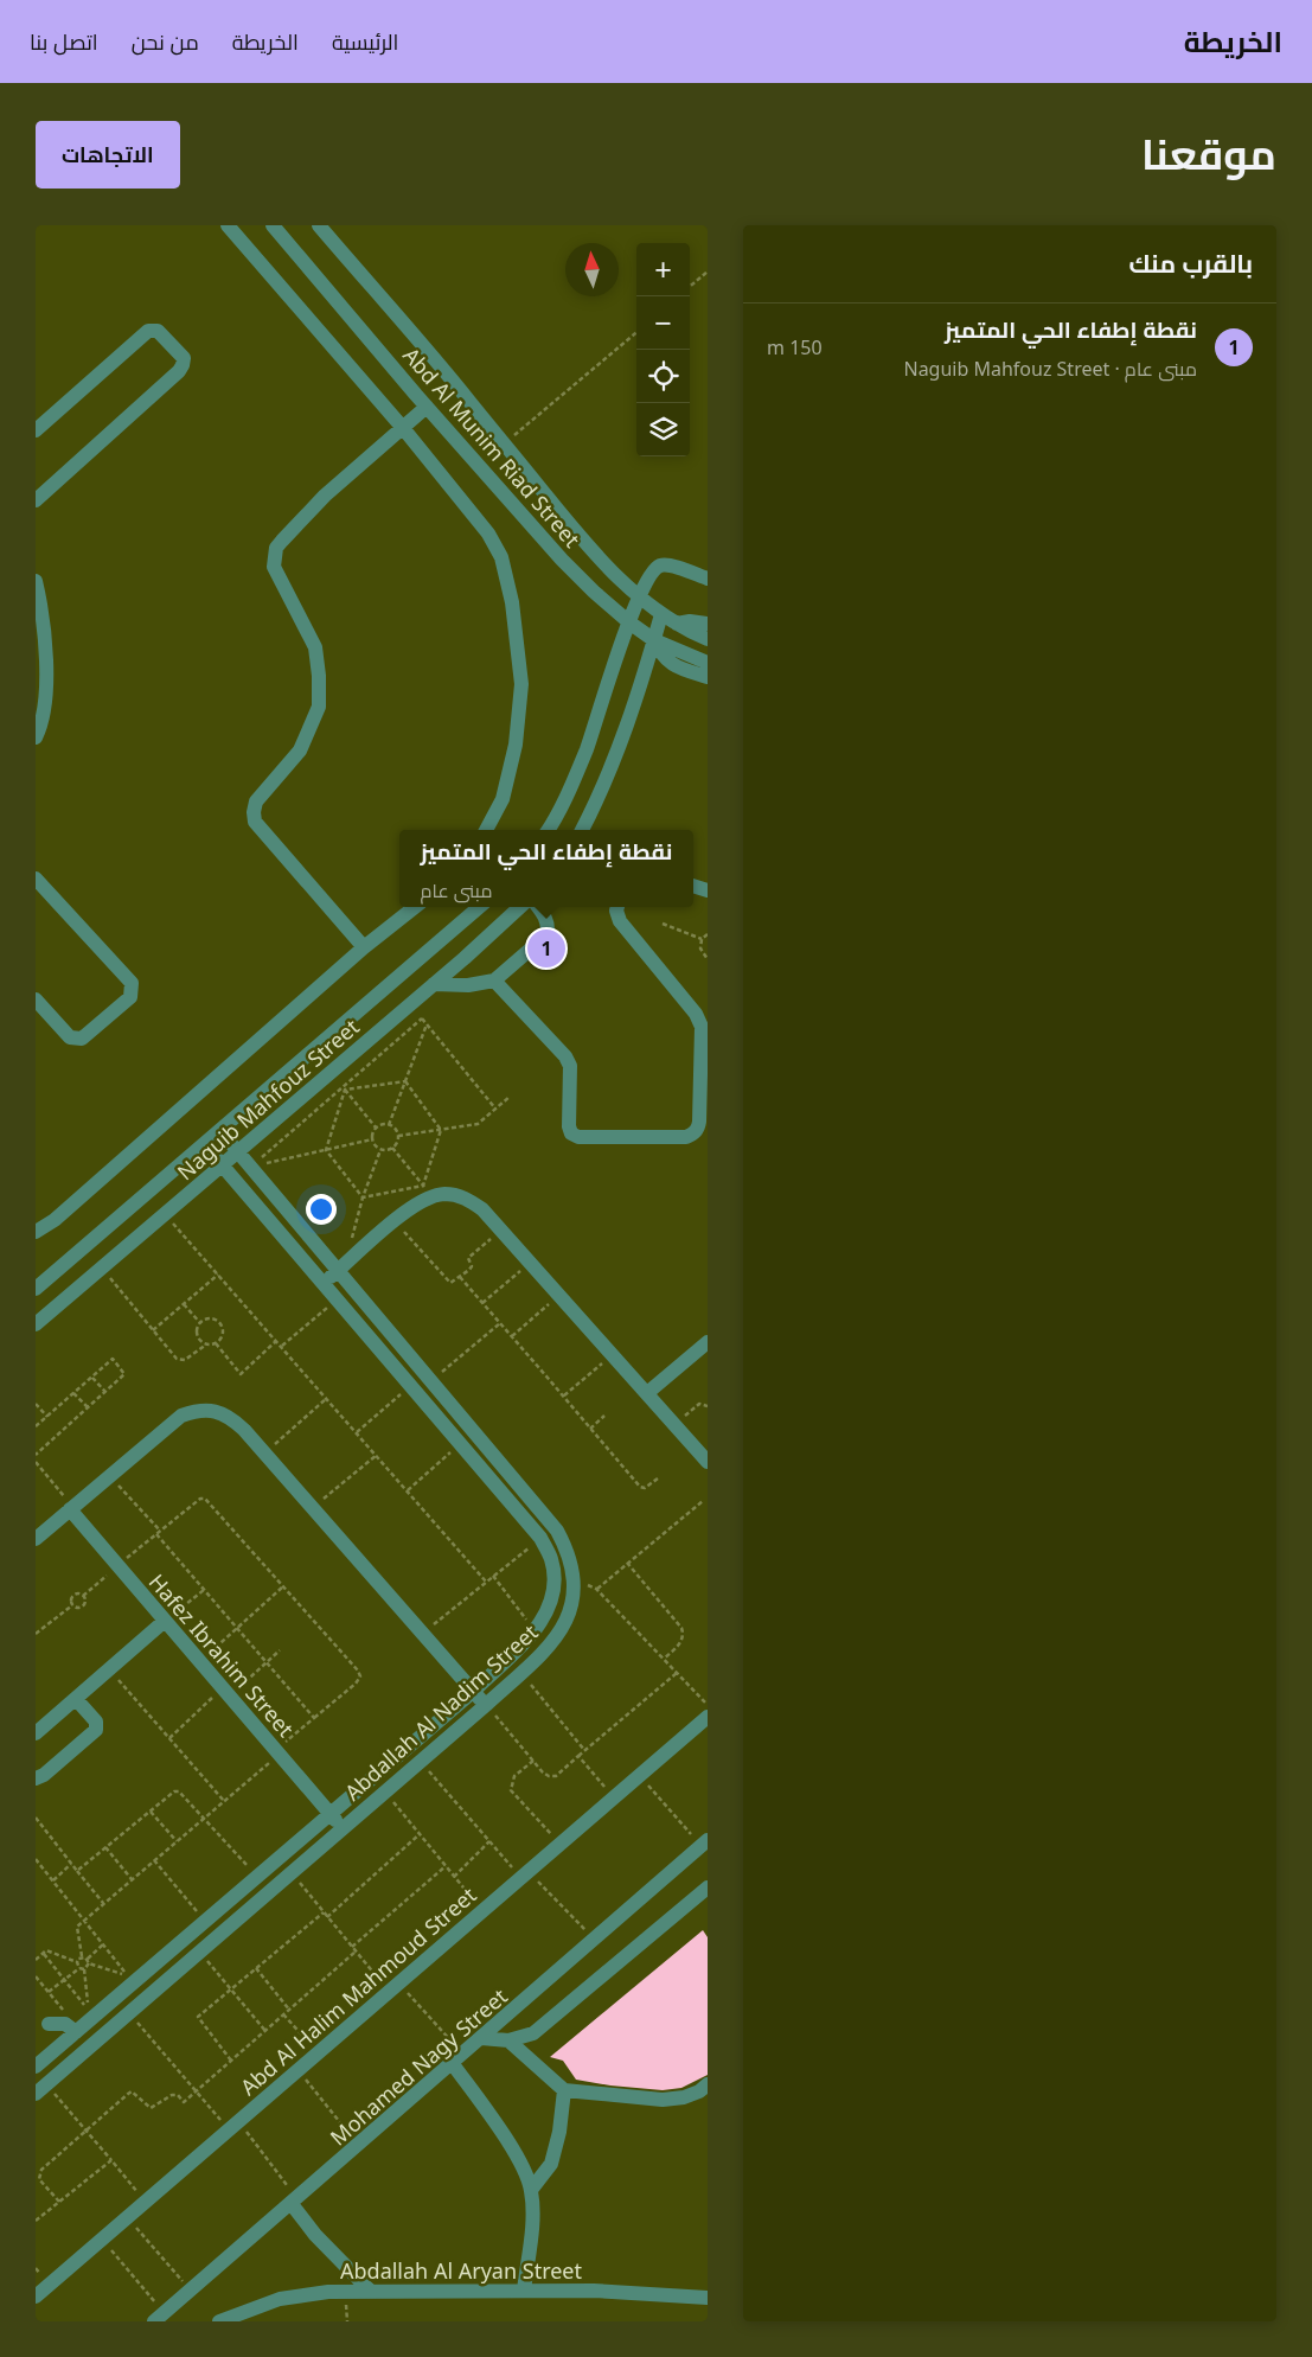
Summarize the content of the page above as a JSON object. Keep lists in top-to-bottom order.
{
  "streets": {
    "street": [
      "Abd Al Munim Riad Street",
      "Naguib Mahfouz Street",
      "Hafez Ibrahim Street",
      "Abdallah Al Nadim Street",
      "Abd Al Halim Mahmoud Street",
      "Mohamed Nagy Street",
      "Abdallah Al Aryan Street"
    ]
  },
  "crossings": [
    ["Naguib Mahfouz Street", "Abdallah Al Nadim Street"],
    ["Hafez Ibrahim Street", "Abdallah Al Nadim Street"]
  ],
  "north": "top",
  "page": {
    "header": "الخريطة",
    "nav": [
      "الرئيسية",
      "الخريطة",
      "من نحن",
      "اتصل بنا"
    ],
    "title": "موقعنا",
    "buttons": "الاتجاهات",
    "heading": "بالقرب منك",
    "map_buttons": ["+", "−"],
    "list": [
      {
        "mark": "1",
        "name": "نقطة إطفاء الحي المتميز",
        "note": "مبنى عام · Naguib Mahfouz Street",
        "value": "150 m"
      }
    ],
    "popup": ["نقطة إطفاء الحي المتميز", "مبنى عام"],
    "pins": "1"
  }
}
